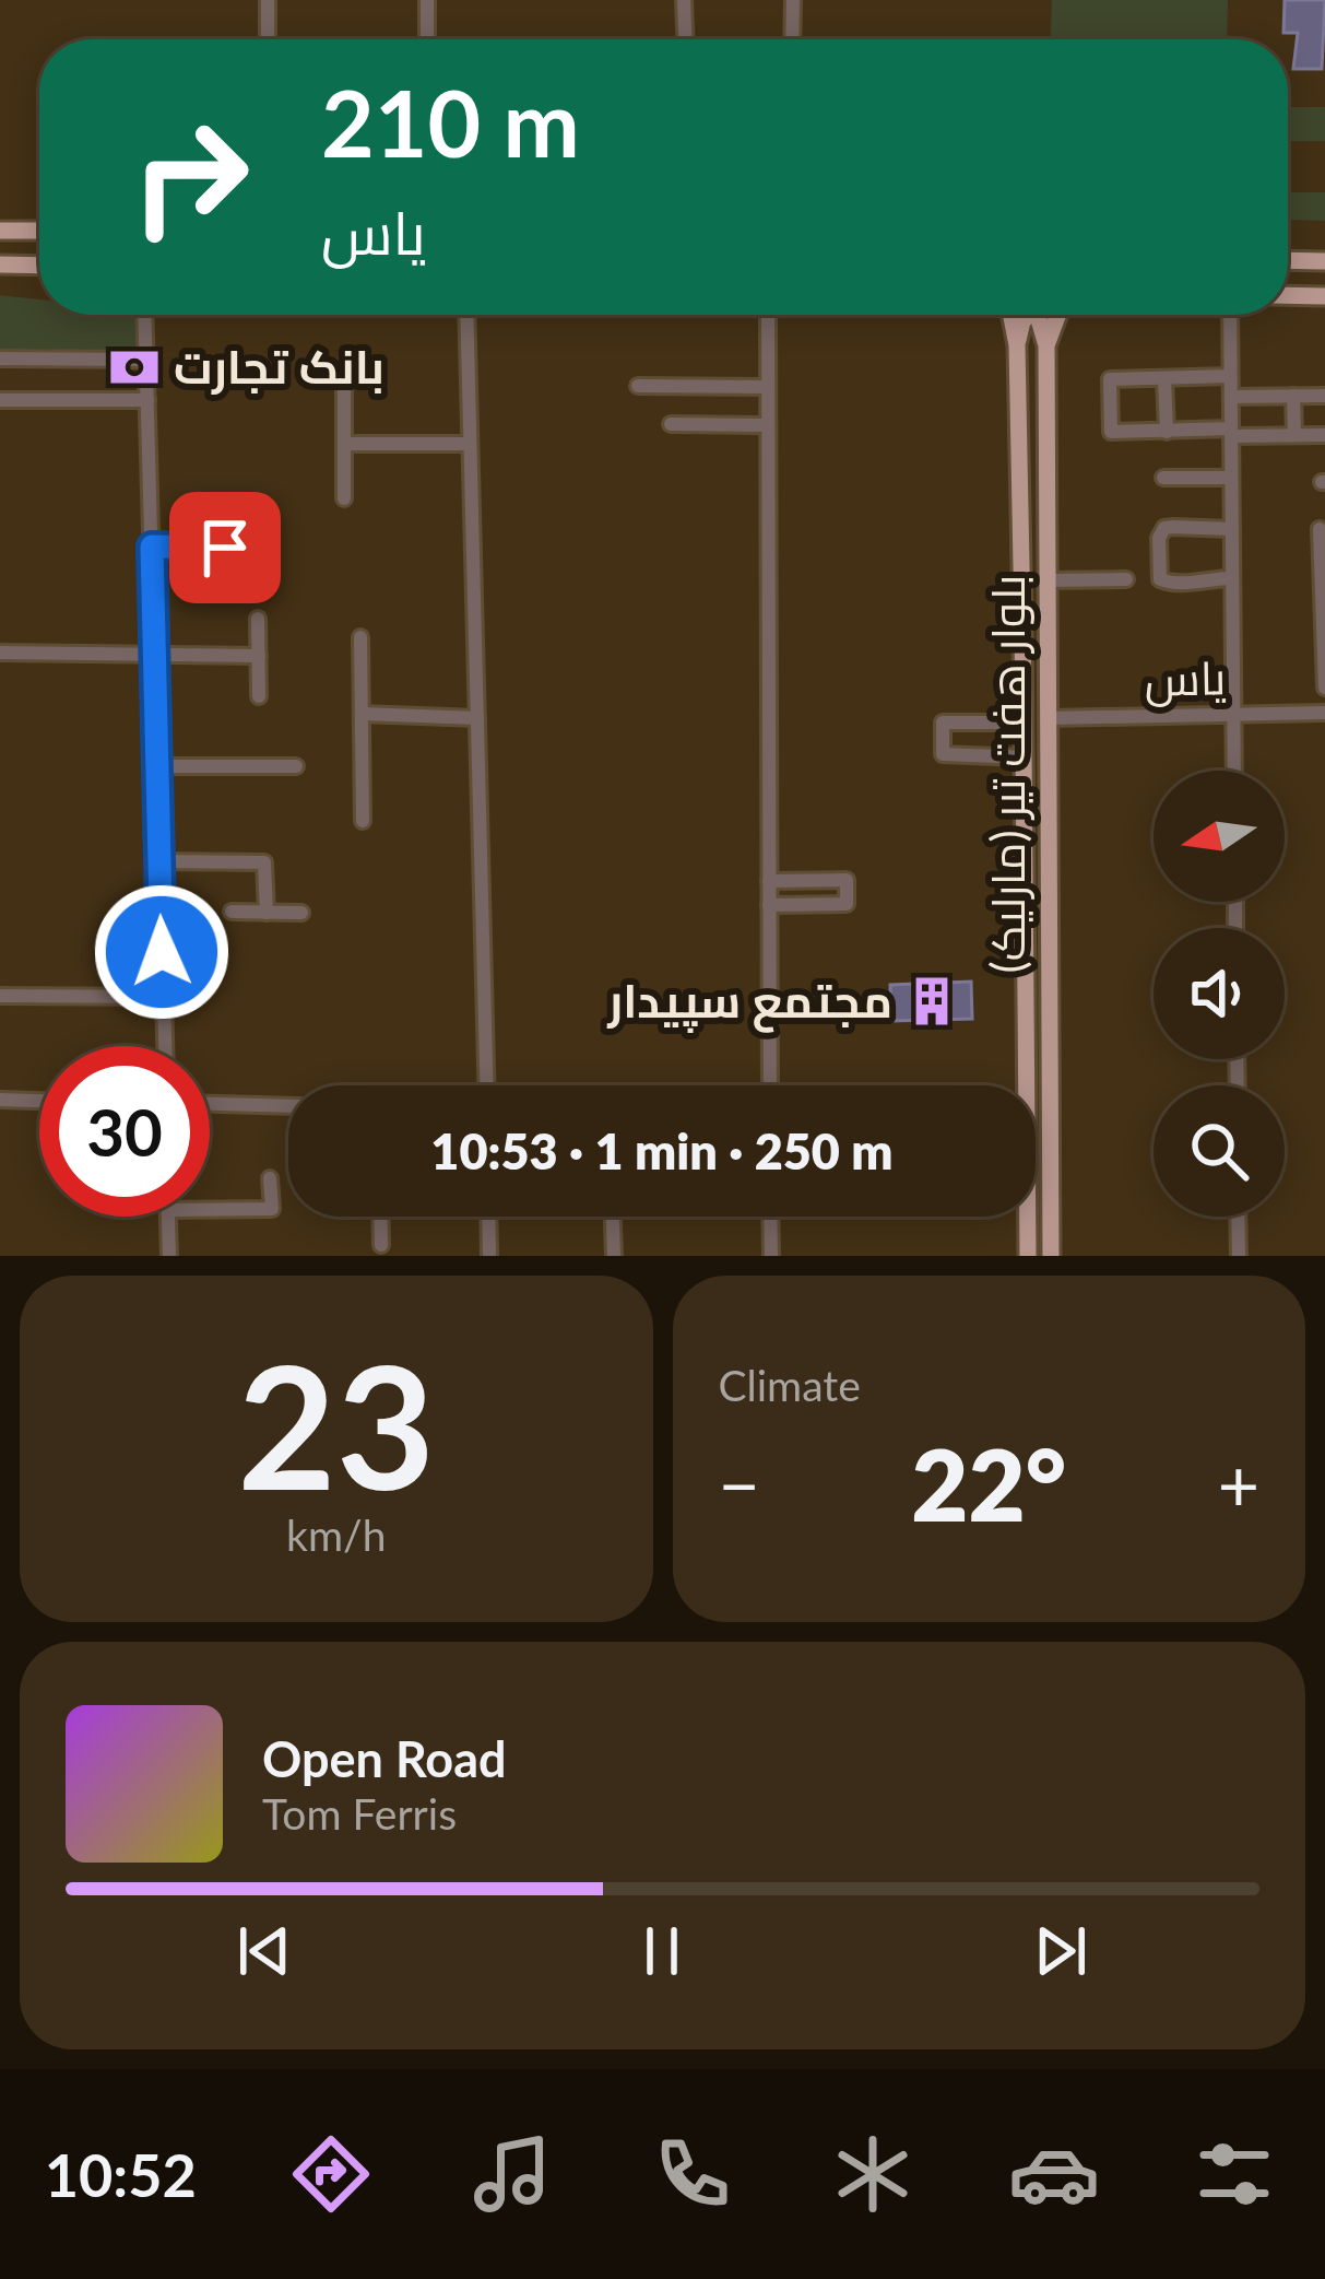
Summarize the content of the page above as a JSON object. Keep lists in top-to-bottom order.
{
  "streets": {
    "main road": ["بلوار هفت تیر (مارلیک)"],
    "street": ["یاس"]
  },
  "crossings": [
    ["یاس", "بلوار هفت تیر (مارلیک)"]
  ],
  "places": {
    "bank": ["بانک تجارت"],
    "building": ["مجتمع سپیدار"]
  },
  "north": "left",
  "page": {
    "turn": ["210 m", "یاس"],
    "limit": "30",
    "trip": "10:53 · 1 min · 250 m",
    "tile": [
      ["23", "km/h"],
      "Climate"
    ],
    "heat": ["−", "22°", "+"],
    "song": ["Open Road", "Tom Ferris"],
    "tabs": "10:52"
  }
}
